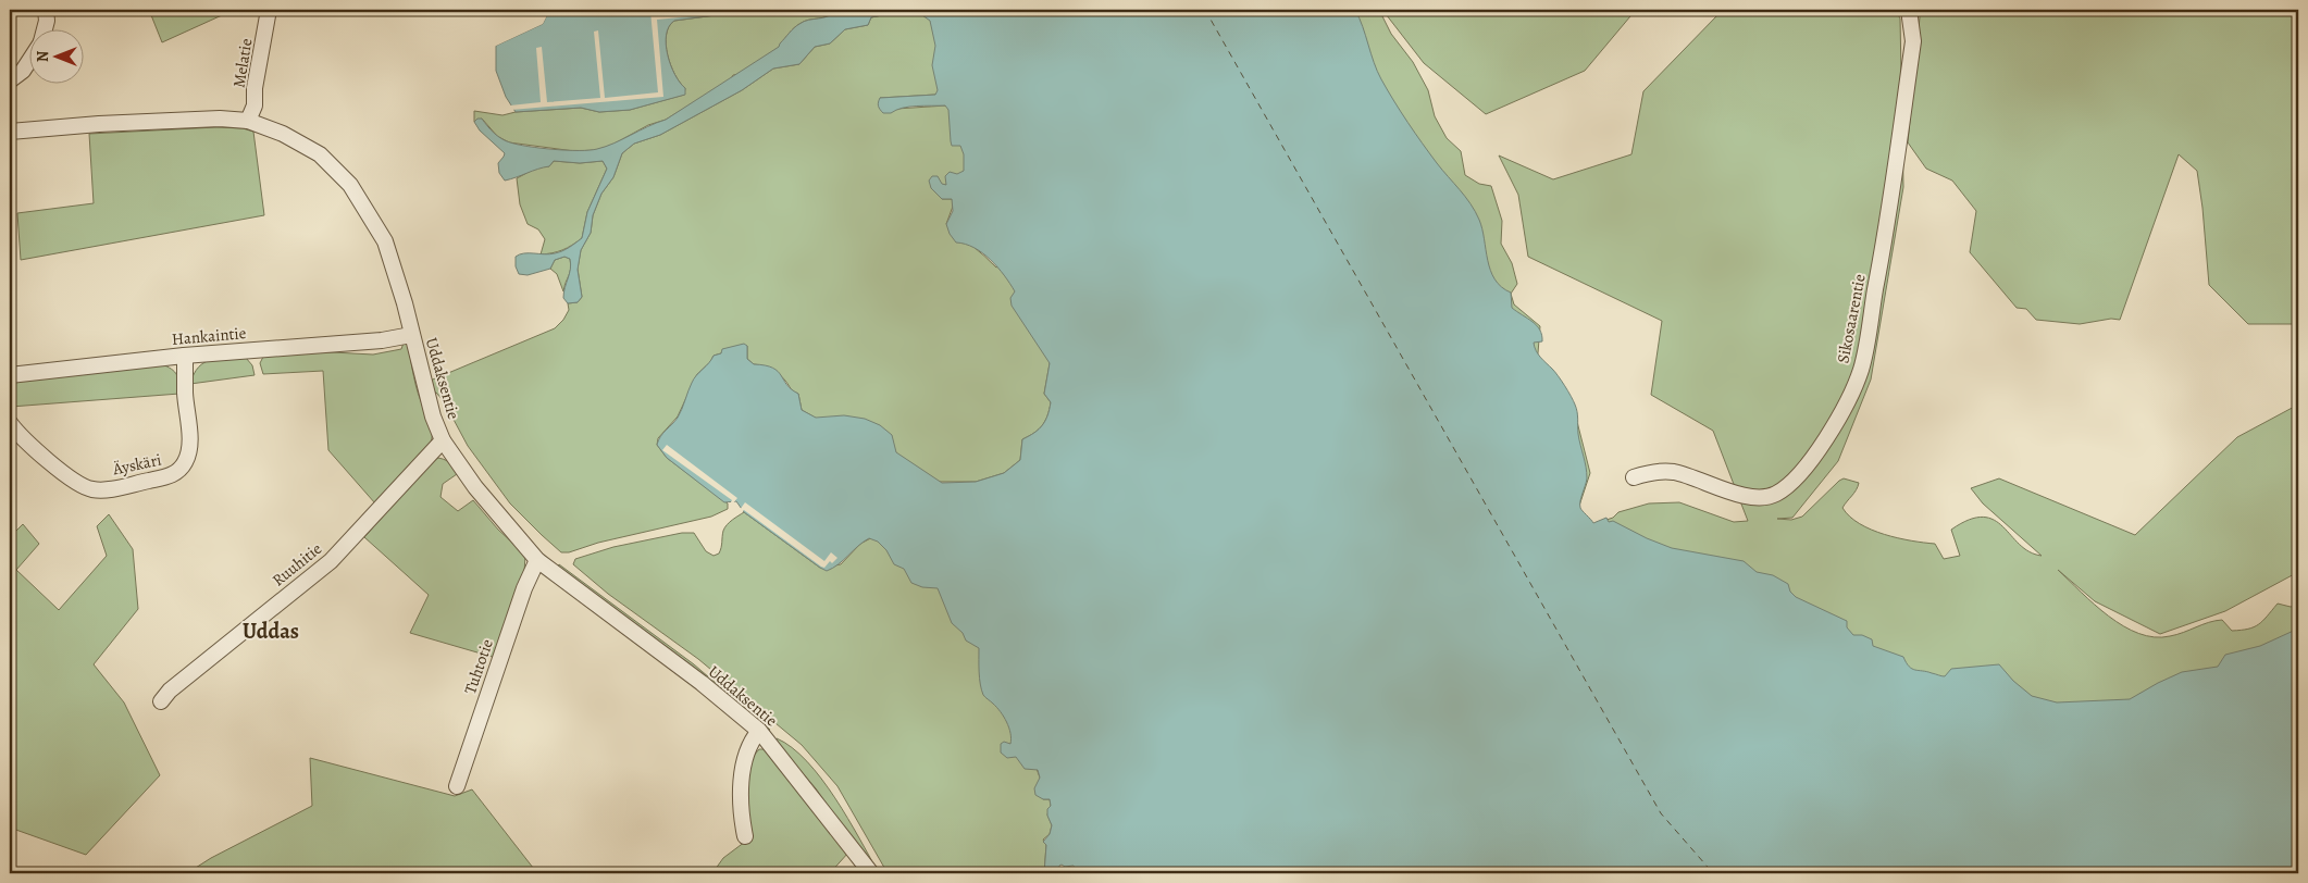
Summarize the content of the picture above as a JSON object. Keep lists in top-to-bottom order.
{
  "streets": {
    "street": [
      "Melatie",
      "Sikosaarentie",
      "Hankaintie",
      "Uddaksentie",
      "Äyskäri",
      "Ruuhitie",
      "Tuhtotie"
    ]
  },
  "crossings": [
    ["Melatie", "Uddaksentie"],
    ["Hankaintie", "Uddaksentie"],
    ["Hankaintie", "Äyskäri"],
    ["Uddaksentie", "Ruuhitie"],
    ["Uddaksentie", "Tuhtotie"]
  ],
  "districts": ["Uddas"],
  "north": "left"
}
